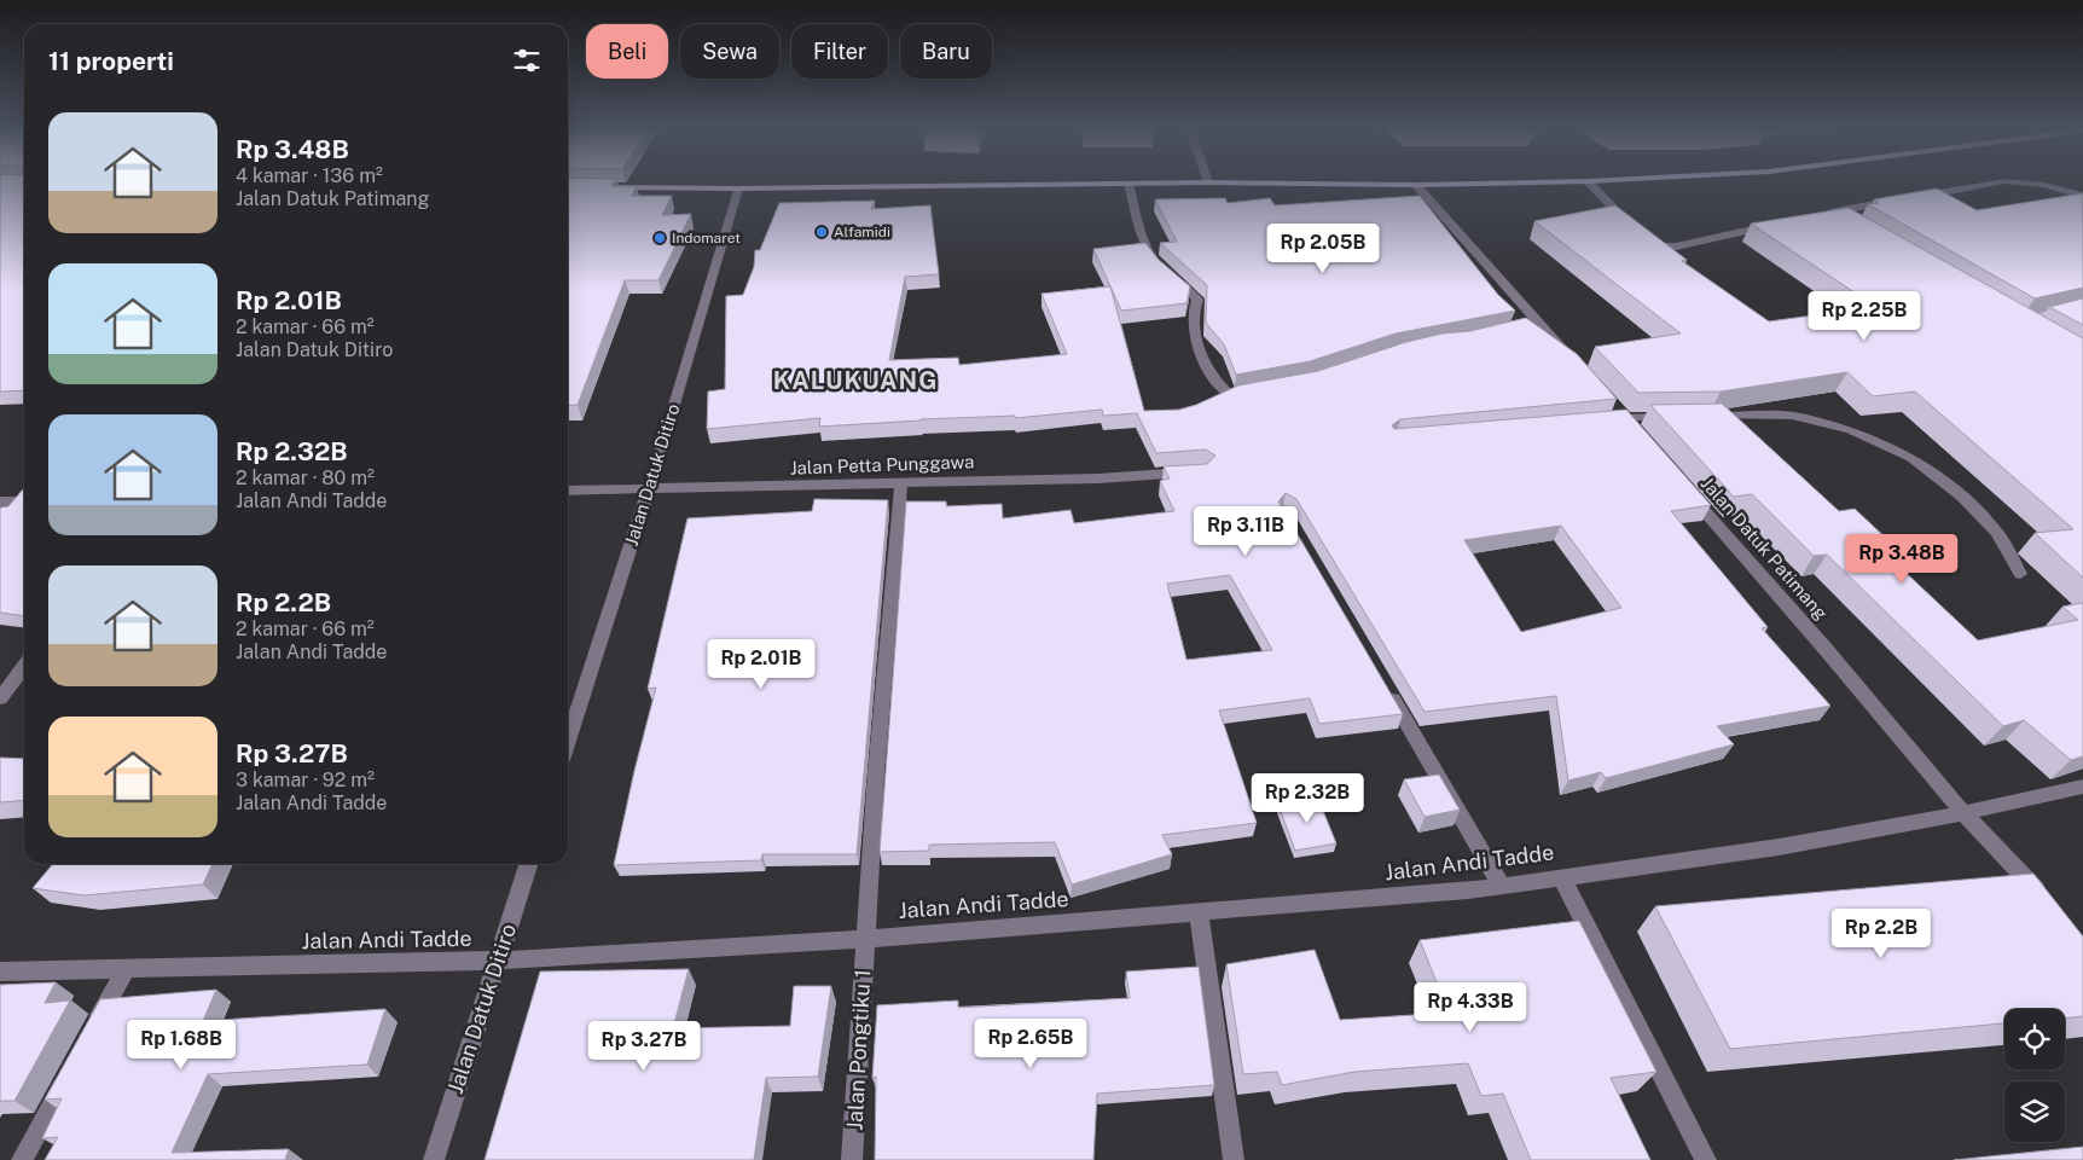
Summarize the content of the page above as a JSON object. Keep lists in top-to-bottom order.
{
  "streets": {
    "street": [
      "Jalan Petta Punggawa",
      "Jalan Datuk Ditiro",
      "Jalan Datuk Patimang",
      "Jalan Andi Tadde",
      "Jalan Pongtiku 1"
    ]
  },
  "crossings": [
    ["Jalan Petta Punggawa", "Jalan Datuk Ditiro"],
    ["Jalan Petta Punggawa", "Jalan Pongtiku 1"],
    ["Jalan Datuk Ditiro", "Jalan Andi Tadde"],
    ["Jalan Datuk Patimang", "Jalan Andi Tadde"],
    ["Jalan Andi Tadde", "Jalan Pongtiku 1"]
  ],
  "districts": ["KALUKUANG"],
  "places": ["Alfamidi", "Indomaret"],
  "page": {
    "chip": [
      "Beli",
      "Sewa",
      "Filter",
      "Baru"
    ],
    "heading": "11 properti",
    "list": [
      {
        "name": "Rp 3.48B",
        "note": "4 kamar · 136 m² · Jalan Datuk Patimang"
      },
      {
        "name": "Rp 2.01B",
        "note": "2 kamar · 66 m² · Jalan Datuk Ditiro"
      },
      {
        "name": "Rp 2.32B",
        "note": "2 kamar · 80 m² · Jalan Andi Tadde"
      },
      {
        "name": "Rp 2.2B",
        "note": "2 kamar · 66 m² · Jalan Andi Tadde"
      },
      {
        "name": "Rp 3.27B",
        "note": "3 kamar · 92 m² · Jalan Andi Tadde"
      }
    ],
    "price": [
      "Rp 2.05B",
      "Rp 2.25B",
      "Rp 3.11B",
      "Rp 3.48B",
      "Rp 2.01B",
      "Rp 2.32B",
      "Rp 2.2B",
      "Rp 4.33B",
      "Rp 2.65B",
      "Rp 1.68B",
      "Rp 3.27B"
    ]
  }
}
